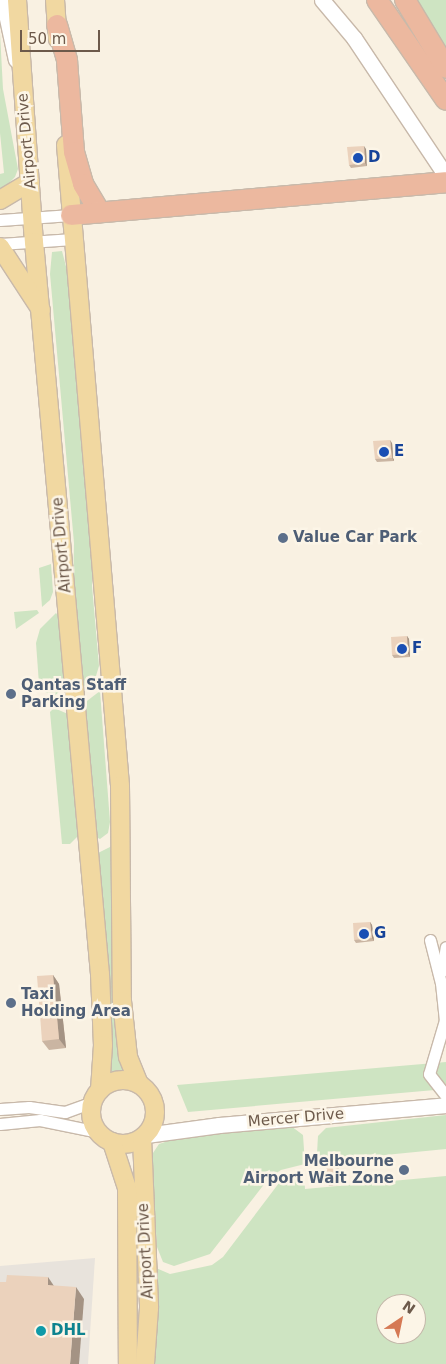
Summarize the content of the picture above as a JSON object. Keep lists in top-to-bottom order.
{
  "streets": {
    "main road": ["Airport Drive"],
    "street": ["Mercer Drive"]
  },
  "crossings": [
    ["Airport Drive", "Mercer Drive"]
  ],
  "places": [
    "D",
    "E",
    "Value Car Park",
    "F",
    "Qantas Staff Parking",
    "G",
    "Taxi Holding Area",
    "Melbourne Airport Wait Zone",
    "DHL"
  ],
  "scale_bar": "50 m",
  "north": "top right"
}
